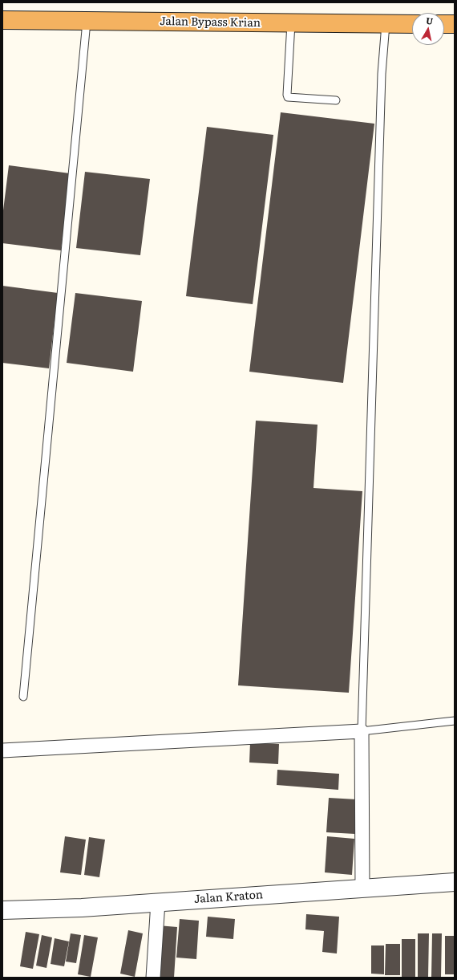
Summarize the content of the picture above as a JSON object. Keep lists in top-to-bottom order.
{
  "streets": {
    "highway": ["Jalan Bypass Krian"],
    "street": ["Jalan Kraton"]
  },
  "north": "top"
}
